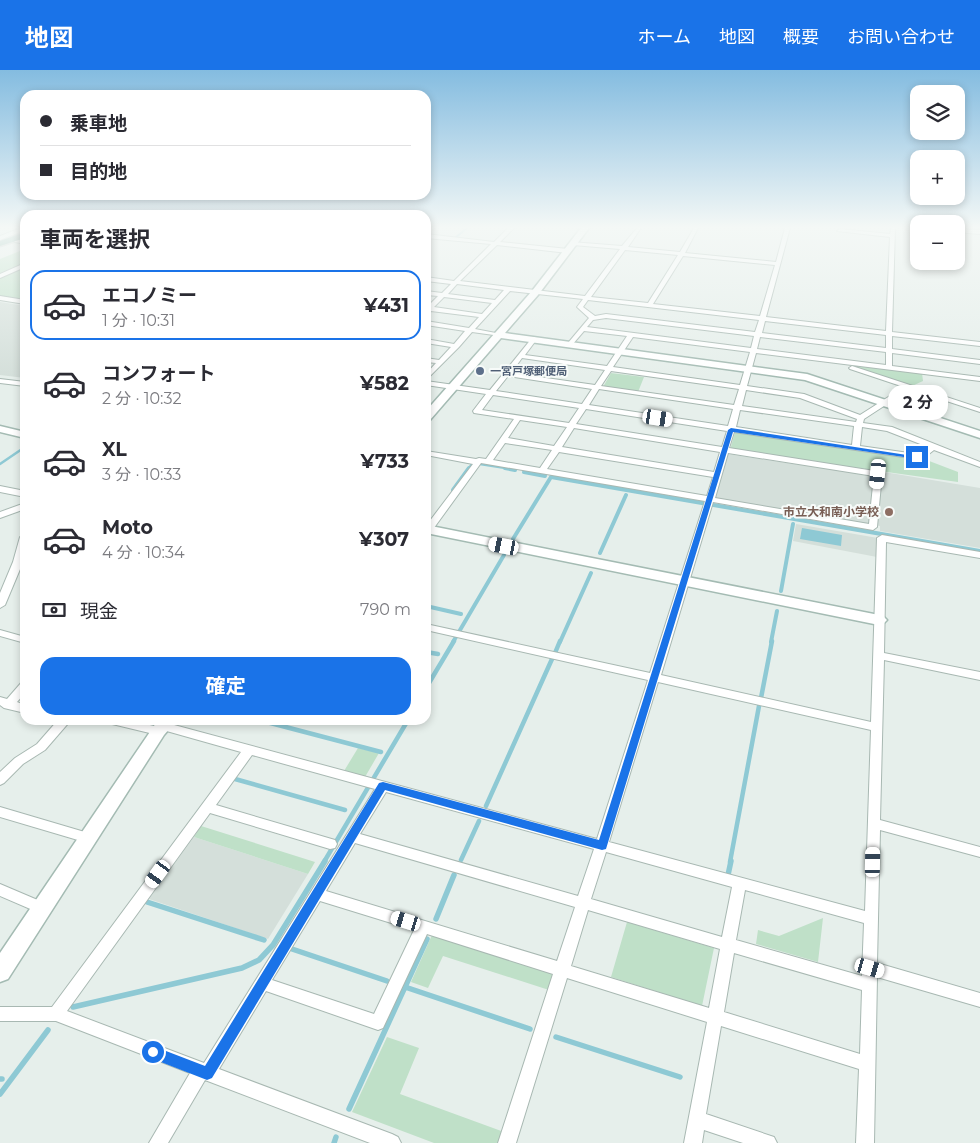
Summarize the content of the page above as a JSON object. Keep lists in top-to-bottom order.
{
  "places": ["一宮戸塚郵便局", "市立大和南小学校"],
  "page": {
    "header": "地図",
    "nav": [
      "ホーム",
      "地図",
      "概要",
      "お問い合わせ"
    ],
    "map_buttons": ["+", "−"],
    "banner": ["乗車地", "目的地"],
    "heading": "車両を選択",
    "list": [
      {
        "name": "エコノミー",
        "note": "1 分 · 10:31",
        "value": "¥431"
      },
      {
        "name": "コンフォート",
        "note": "2 分 · 10:32",
        "value": "¥582"
      },
      {
        "name": "XL",
        "note": "3 分 · 10:33",
        "value": "¥733"
      },
      {
        "name": "Moto",
        "note": "4 分 · 10:34",
        "value": "¥307"
      }
    ],
    "bubble": "2 分",
    "pay": ["現金", "790 m"],
    "buttons": "確定"
  }
}
